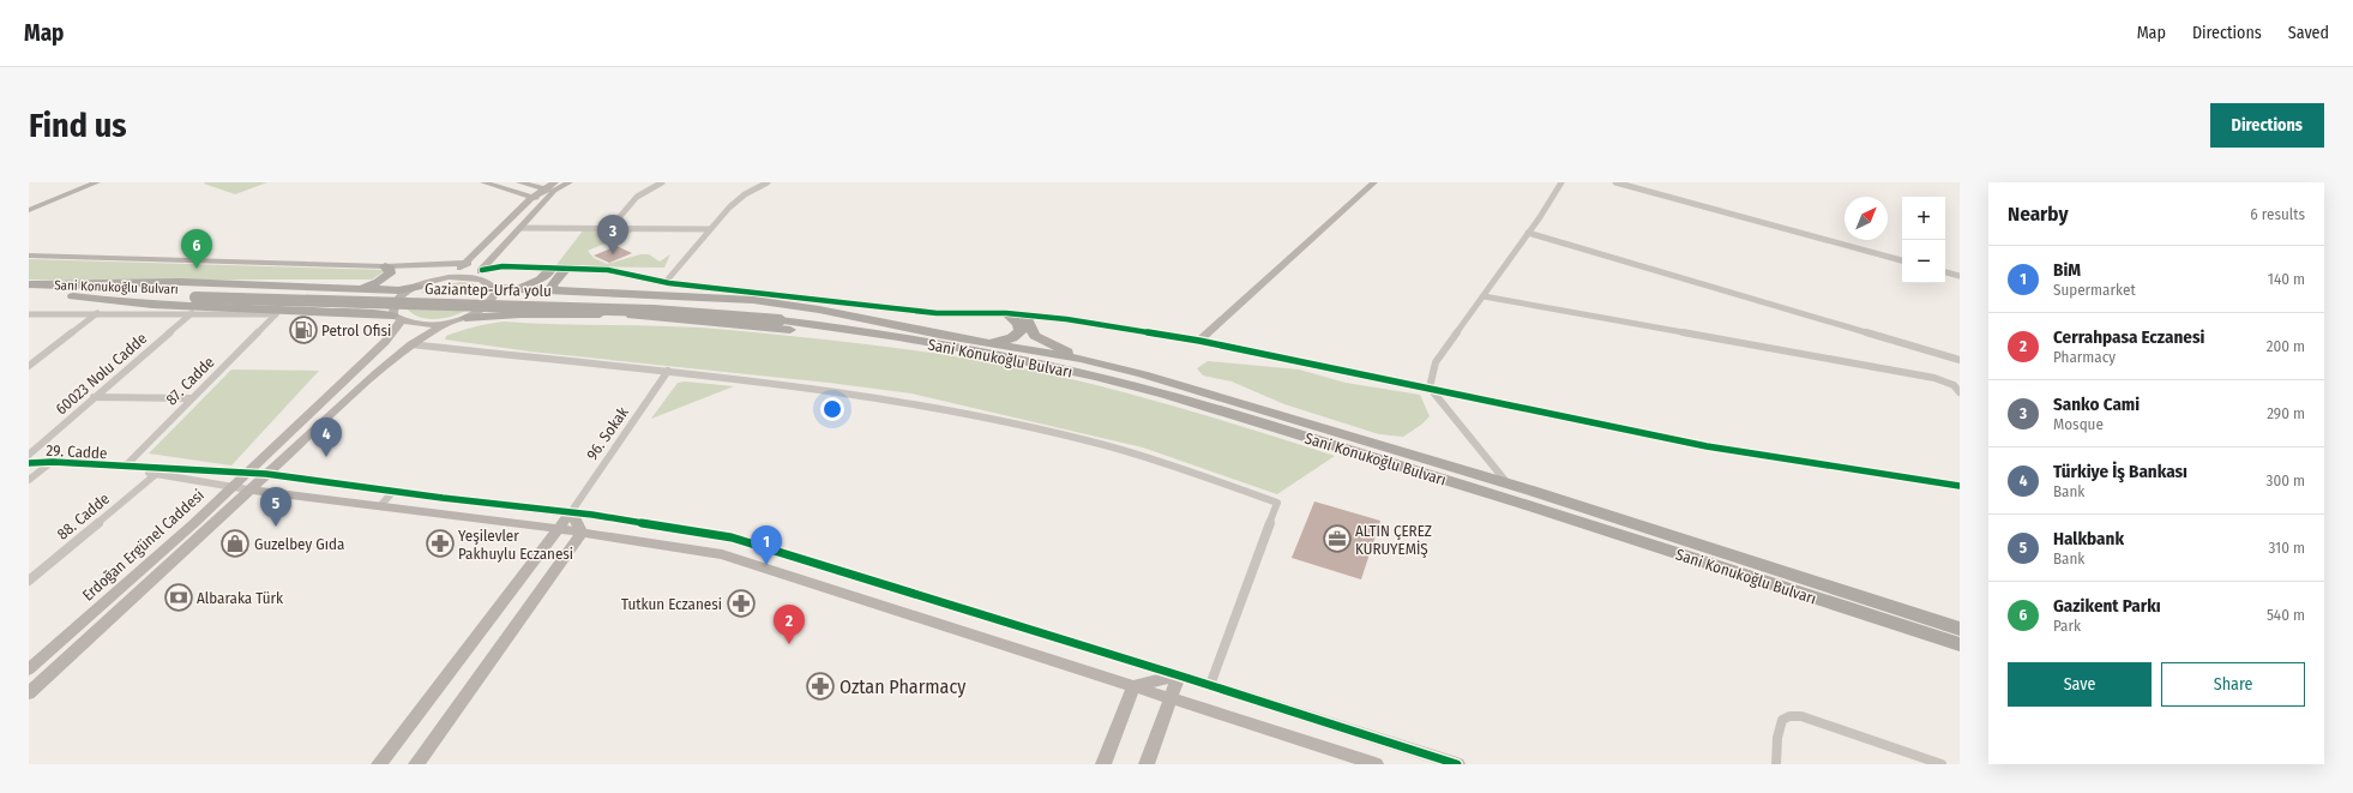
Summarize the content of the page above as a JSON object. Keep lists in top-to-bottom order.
{
  "streets": {
    "highway": ["Sani Konukoğlu Bulvarı", "Gaziantep-Urfa yolu"],
    "street": [
      "60023 Nolu Cadde",
      "87. Cadde",
      "96. Sokak",
      "29. Cadde",
      "88. Cadde",
      "Erdoğan Ergünel Caddesi"
    ]
  },
  "crossings": [
    ["Sani Konukoğlu Bulvarı", "Gaziantep-Urfa yolu"],
    ["60023 Nolu Cadde", "87. Cadde"],
    ["87. Cadde", "29. Cadde"]
  ],
  "places": {
    "fuel station": ["Petrol Ofisi"],
    "office": ["ALTIN ÇEREZ KURUYEMİŞ"],
    "shop": ["Guzelbey Gıda"],
    "pharmacy": ["Yeşilevler Pakhuylu Eczanesi", "Tutkun Eczanesi", "Oztan Pharmacy"],
    "bank": ["Albaraka Türk"]
  },
  "north": "top right",
  "page": {
    "header": "Map",
    "nav": ["Map", "Directions", "Saved"],
    "buttons": [
      "Directions",
      ["Save", "Share"]
    ],
    "title": "Find us",
    "heading": ["Nearby", "6 results"],
    "map_buttons": ["+", "−"],
    "pins": [
      "3",
      "6",
      "4",
      "5",
      "1",
      "2"
    ],
    "list": [
      {
        "mark": "1",
        "name": "BiM",
        "note": "Supermarket",
        "value": "140 m"
      },
      {
        "mark": "2",
        "name": "Cerrahpasa Eczanesi",
        "note": "Pharmacy",
        "value": "200 m"
      },
      {
        "mark": "3",
        "name": "Sanko Cami",
        "note": "Mosque",
        "value": "290 m"
      },
      {
        "mark": "4",
        "name": "Türkiye İş Bankası",
        "note": "Bank",
        "value": "300 m"
      },
      {
        "mark": "5",
        "name": "Halkbank",
        "note": "Bank",
        "value": "310 m"
      },
      {
        "mark": "6",
        "name": "Gazikent Parkı",
        "note": "Park",
        "value": "540 m"
      }
    ]
  }
}
